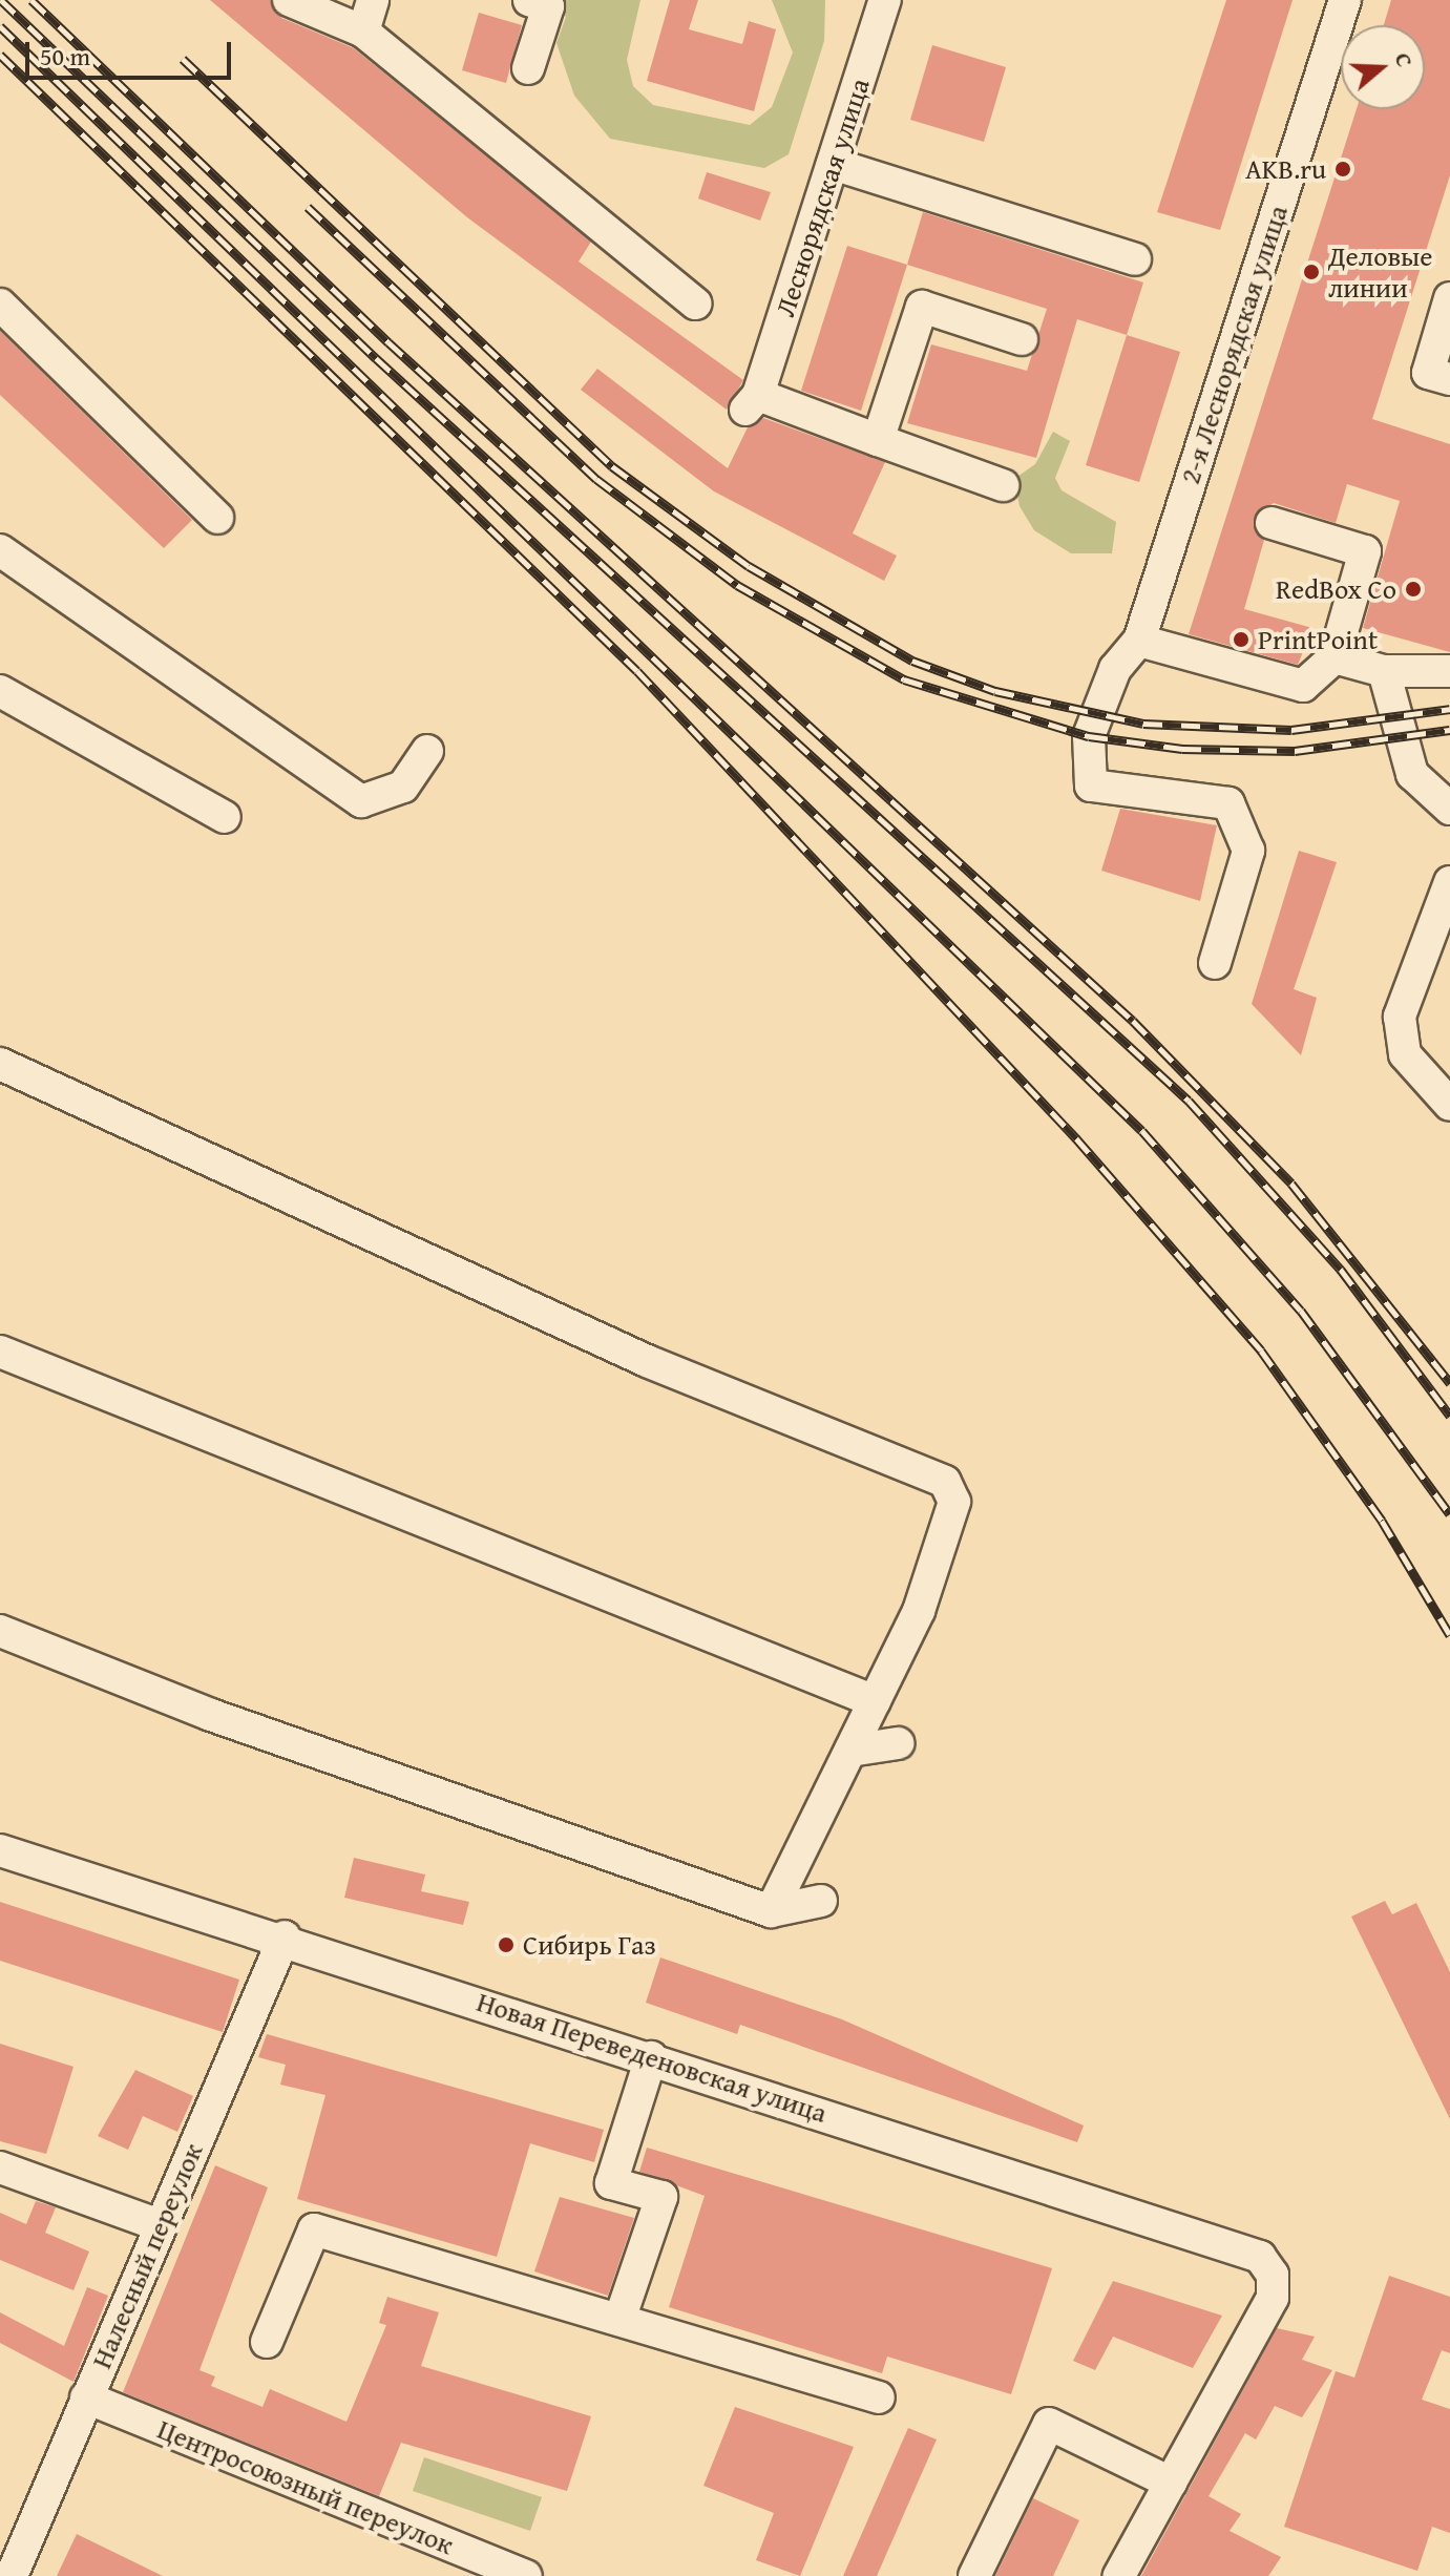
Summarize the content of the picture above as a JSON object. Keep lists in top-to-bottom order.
{
  "streets": {
    "street": [
      "Леснорядская улица",
      "2-я Леснорядская улица",
      "Новая Переведеновская улица",
      "Налесный переулок",
      "Центросоюзный переулок"
    ]
  },
  "crossings": [
    ["Новая Переведеновская улица", "Налесный переулок"],
    ["Налесный переулок", "Центросоюзный переулок"]
  ],
  "places": [
    "AKB.ru",
    "Деловые линии",
    "RedBox Co",
    "PrintPoint",
    "Сибирь Газ"
  ],
  "scale_bar": "50 m",
  "north": "right"
}
